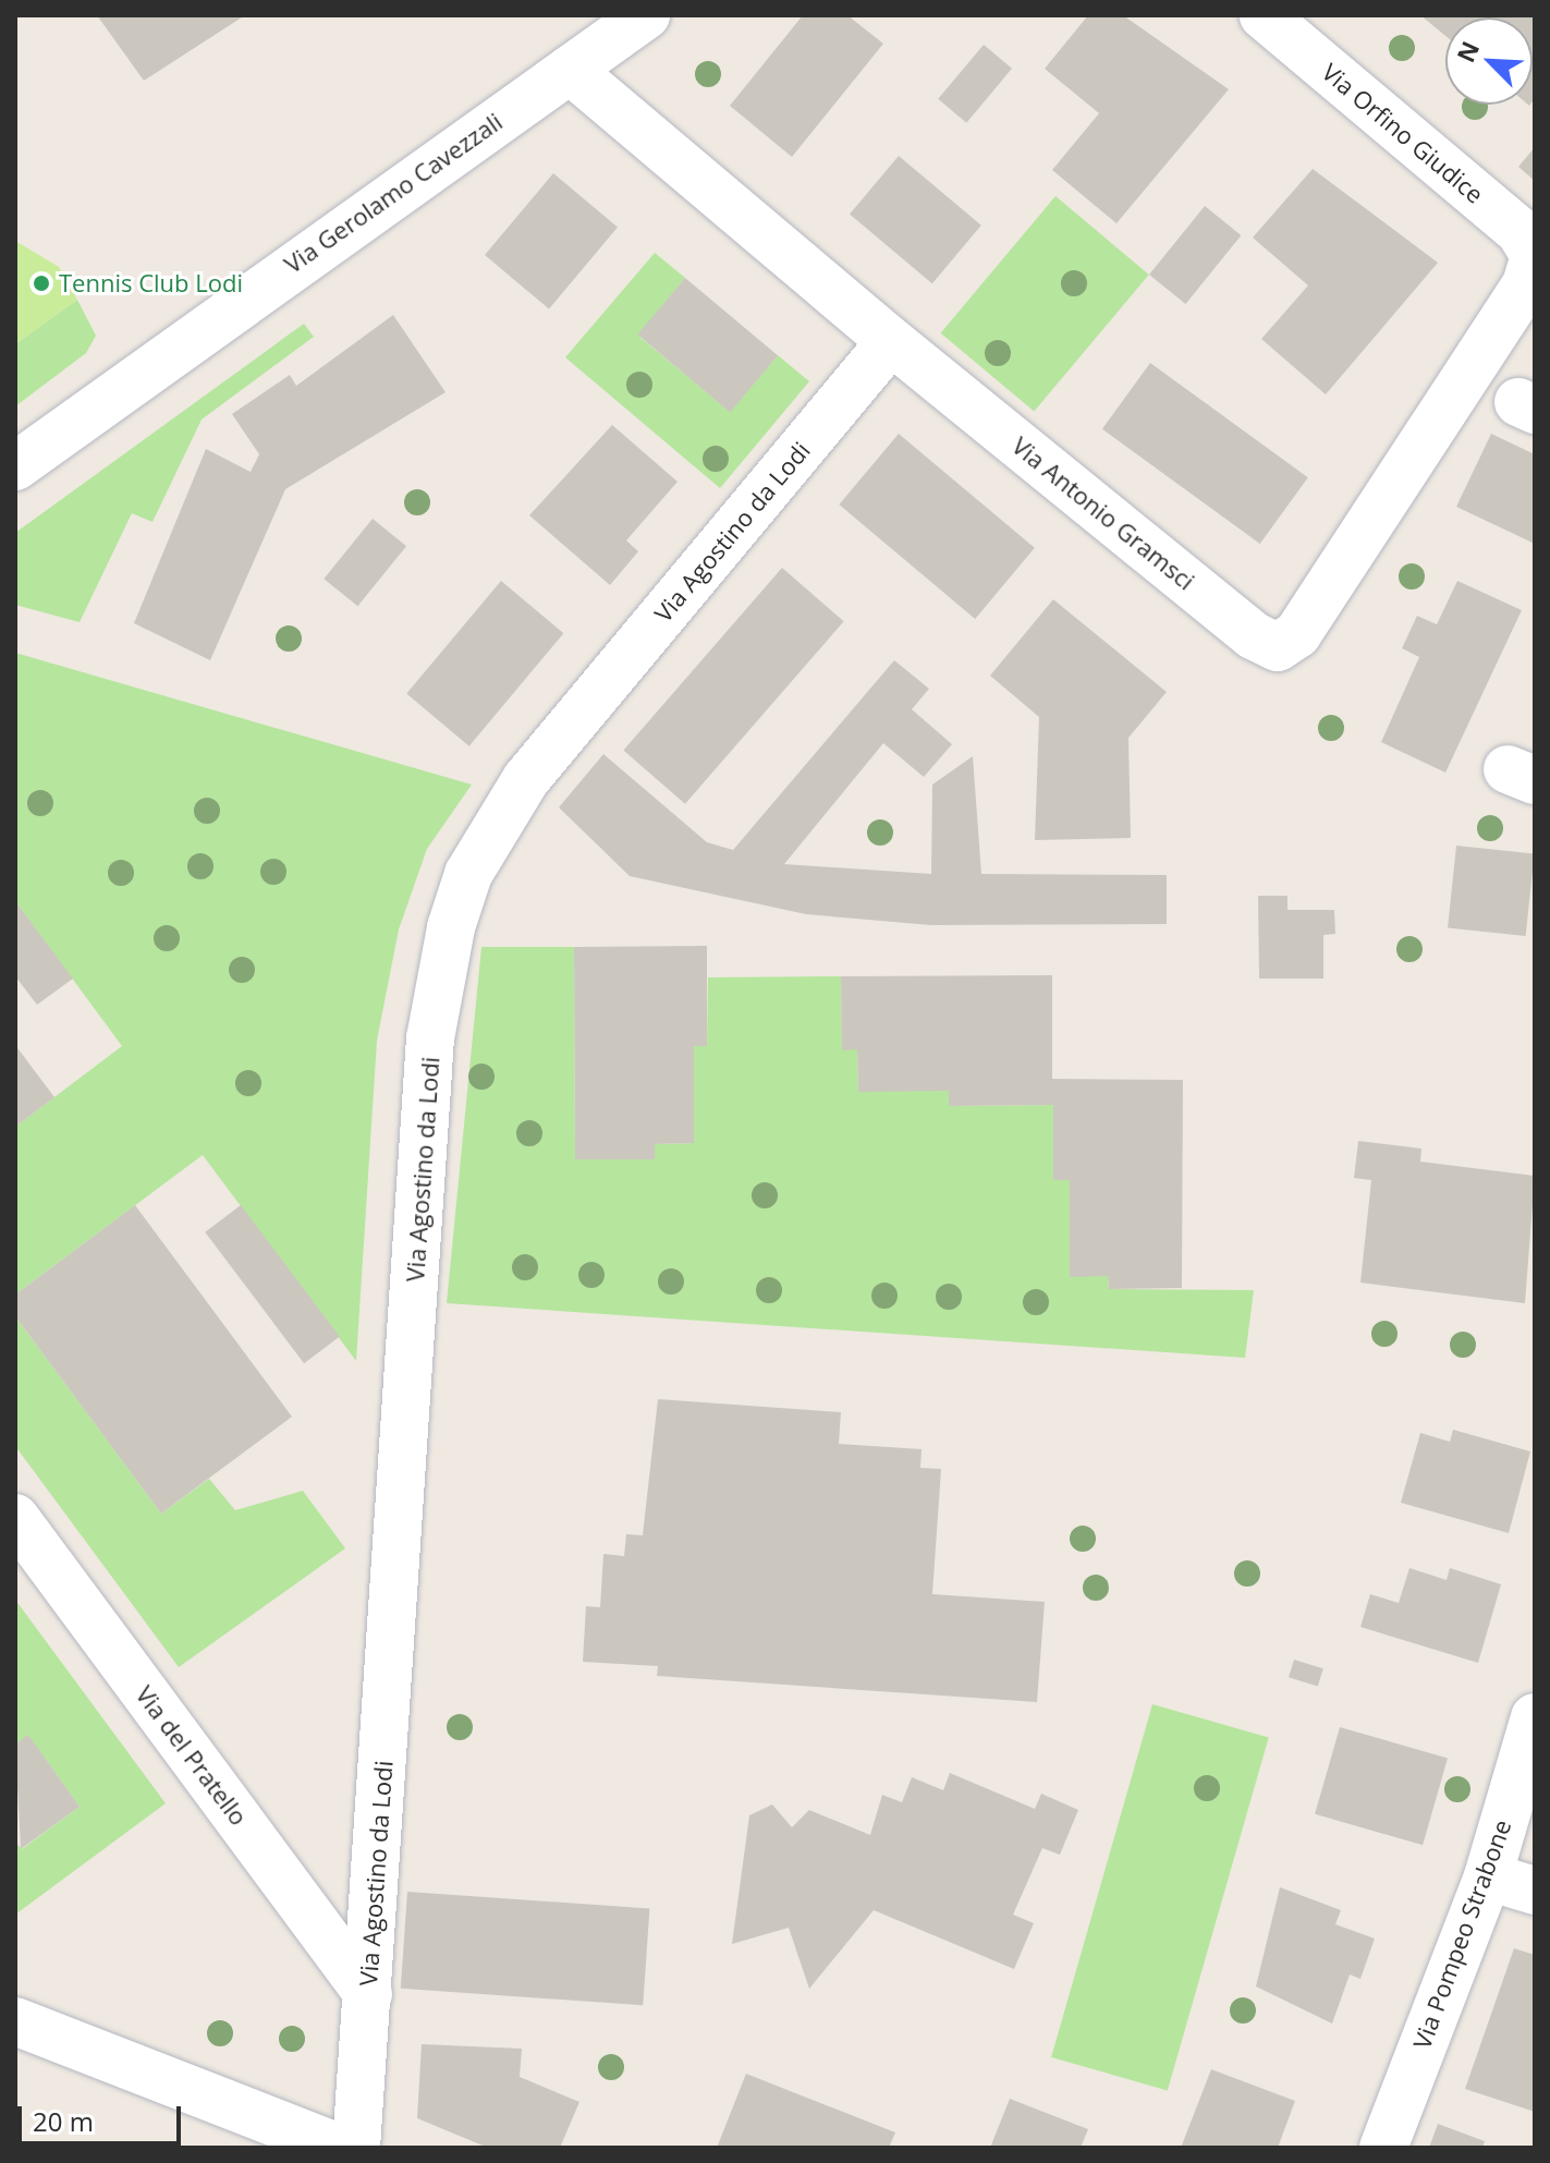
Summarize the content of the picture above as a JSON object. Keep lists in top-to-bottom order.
{
  "streets": {
    "street": [
      "Via Orfino Giudice",
      "Via Gerolamo Cavezzali",
      "Via Antonio Gramsci",
      "Via Agostino da Lodi",
      "Via del Pratello",
      "Via Pompeo Strabone"
    ]
  },
  "crossings": [
    ["Via Orfino Giudice", "Via Antonio Gramsci"],
    ["Via Gerolamo Cavezzali", "Via Antonio Gramsci"],
    ["Via Antonio Gramsci", "Via Agostino da Lodi"],
    ["Via Agostino da Lodi", "Via del Pratello"]
  ],
  "places": ["Tennis Club Lodi"],
  "scale_bar": "20 m",
  "north": "top left"
}
